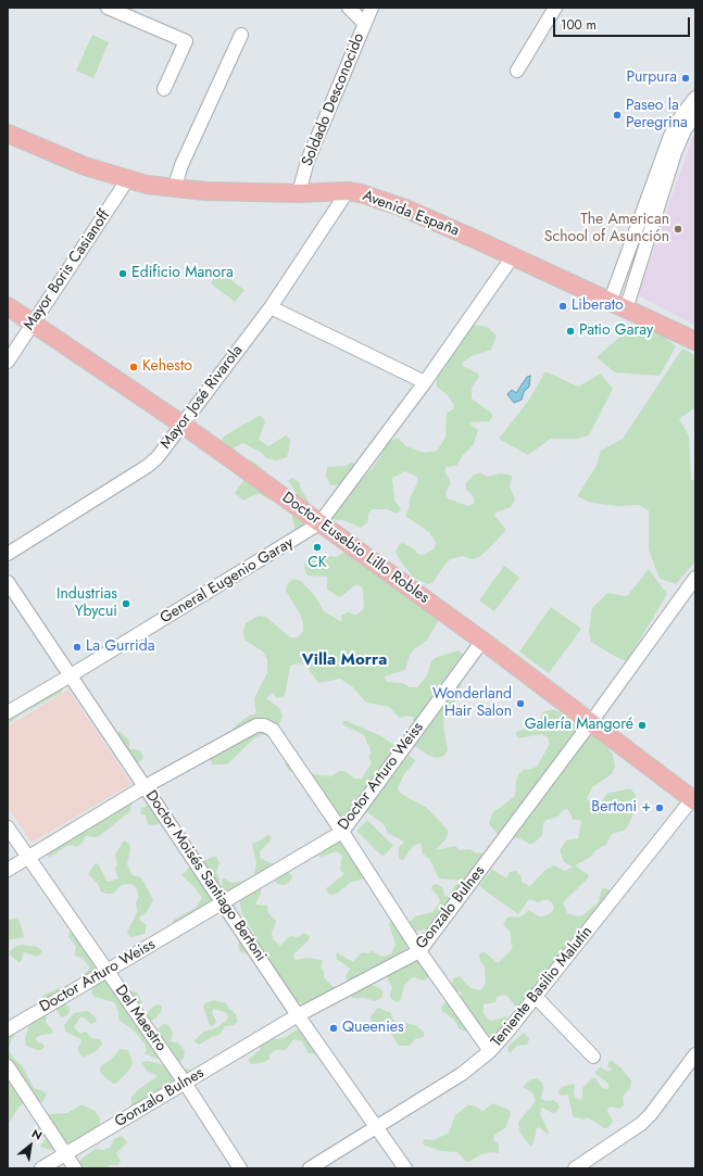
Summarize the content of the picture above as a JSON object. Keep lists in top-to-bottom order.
{
  "streets": {
    "main road": ["Avenida España", "Doctor Eusebio Lillo Robles"],
    "street": [
      "Soldado Desconocido",
      "Mayor Boris Casianoff",
      "Mayor José Rivarola",
      "General Eugenio Garay",
      "Doctor Arturo Weiss",
      "Doctor Moisés Santiago Bertoni",
      "Gonzalo Bulnes",
      "Teniente Basilio Malutín",
      "Del Maestro"
    ]
  },
  "crossings": [
    ["Soldado Desconocido", "Avenida España"],
    ["Avenida España", "Mayor Boris Casianoff"],
    ["Avenida España", "Mayor José Rivarola"],
    ["Avenida España", "General Eugenio Garay"],
    ["Mayor Boris Casianoff", "Doctor Eusebio Lillo Robles"],
    ["Mayor José Rivarola", "Doctor Eusebio Lillo Robles"],
    ["Doctor Eusebio Lillo Robles", "General Eugenio Garay"],
    ["Doctor Eusebio Lillo Robles", "Doctor Arturo Weiss"],
    ["Doctor Eusebio Lillo Robles", "Gonzalo Bulnes"],
    ["Doctor Eusebio Lillo Robles", "Teniente Basilio Malutín"],
    ["General Eugenio Garay", "Doctor Moisés Santiago Bertoni"],
    ["Doctor Arturo Weiss", "Doctor Moisés Santiago Bertoni"],
    ["Doctor Arturo Weiss", "Del Maestro"],
    ["Doctor Moisés Santiago Bertoni", "Gonzalo Bulnes"],
    ["Doctor Moisés Santiago Bertoni", "Teniente Basilio Malutín"],
    ["Gonzalo Bulnes", "Del Maestro"]
  ],
  "districts": ["Villa Morra"],
  "places": [
    "Purpura",
    "Paseo la Peregrina",
    "The American School of Asunción",
    "Edificio Manora",
    "Liberato",
    "Patio Garay",
    "Kehesto",
    "CK",
    "Industrias Ybycui",
    "La Gurrida",
    "Wonderland Hair Salon",
    "Galería Mangoré",
    "Bertoni +",
    "Queenies"
  ],
  "scale_bar": "100 m",
  "north": "top right"
}
